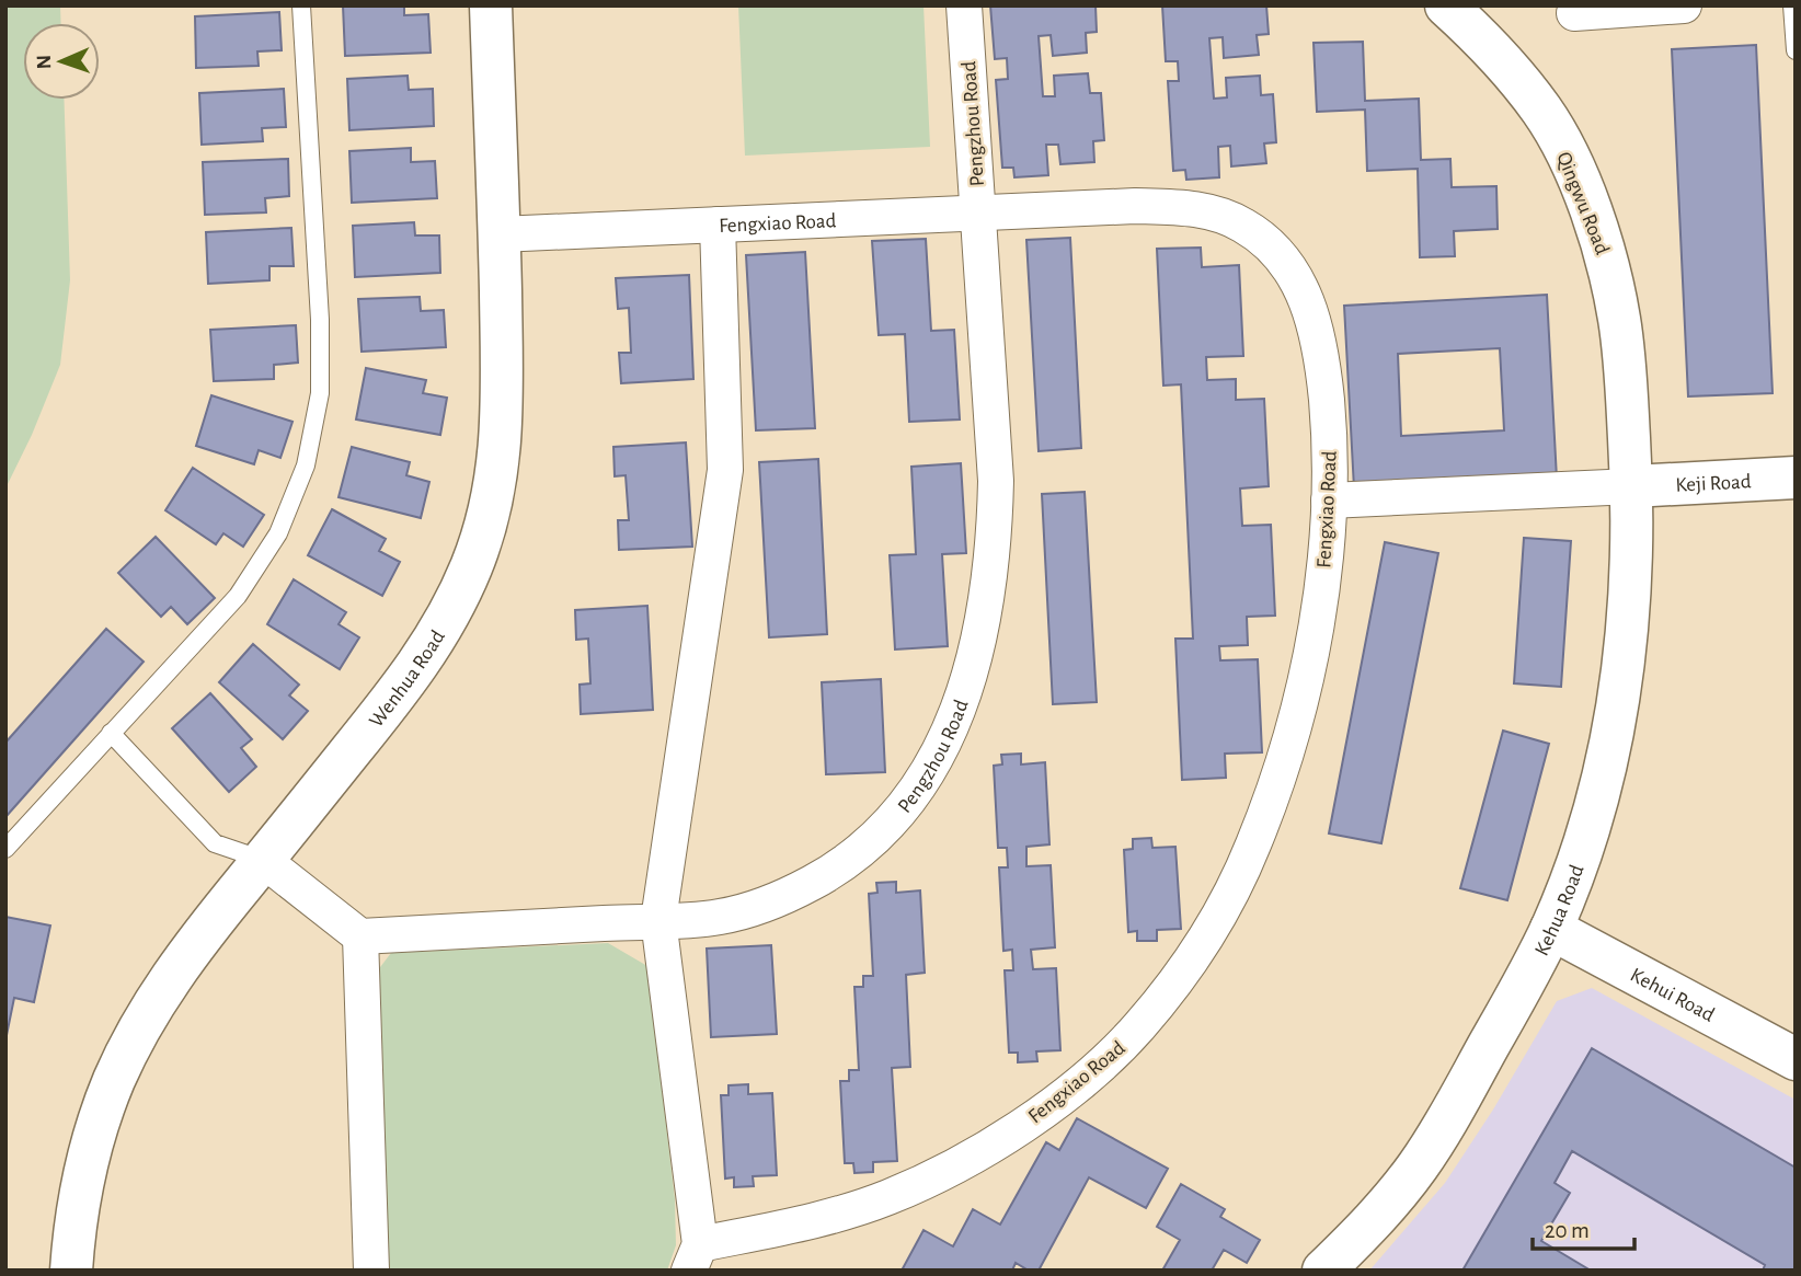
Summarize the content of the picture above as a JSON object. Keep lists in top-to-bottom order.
{
  "streets": {
    "street": [
      "Pengzhou Road",
      "Qingwu Road",
      "Fengxiao Road",
      "Keji Road",
      "Wenhua Road",
      "Kehua Road",
      "Kehui Road"
    ]
  },
  "crossings": [
    ["Pengzhou Road", "Fengxiao Road"],
    ["Qingwu Road", "Keji Road"],
    ["Qingwu Road", "Kehua Road"],
    ["Fengxiao Road", "Wenhua Road"],
    ["Keji Road", "Kehua Road"],
    ["Kehua Road", "Kehui Road"]
  ],
  "scale_bar": "20 m",
  "north": "left"
}
